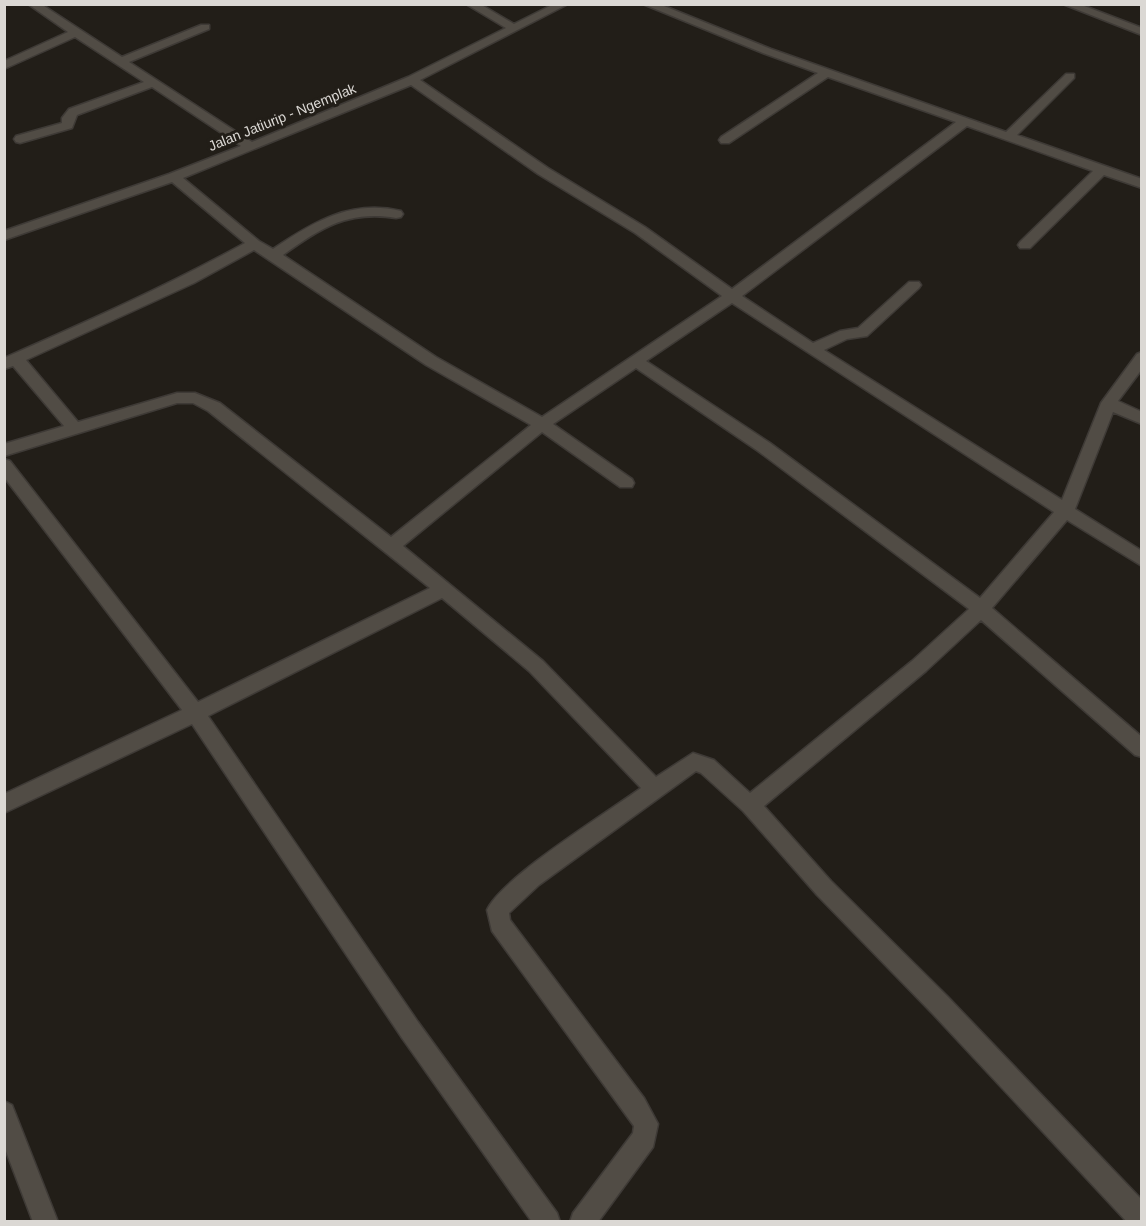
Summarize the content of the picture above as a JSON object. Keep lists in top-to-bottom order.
{
  "streets": {
    "street": ["Jalan Jatiurip - Ngemplak"]
  }
}
